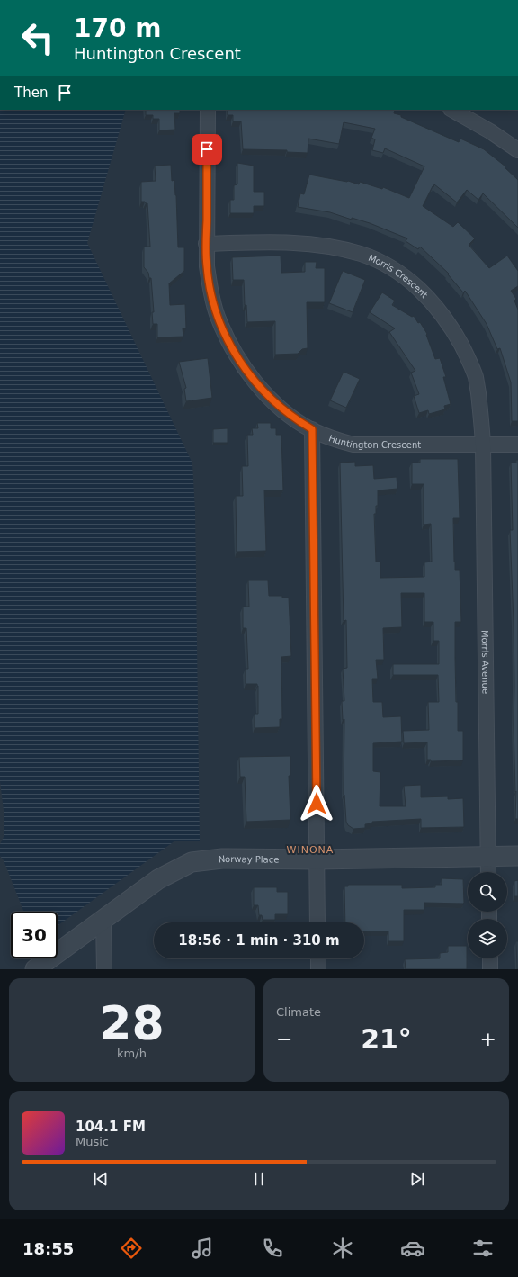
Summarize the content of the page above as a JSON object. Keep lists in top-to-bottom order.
{
  "streets": {
    "street": [
      "Morris Crescent",
      "Huntington Crescent",
      "Morris Avenue",
      "Norway Place"
    ]
  },
  "crossings": [
    ["Morris Crescent", "Huntington Crescent"],
    ["Morris Crescent", "Morris Avenue"],
    ["Huntington Crescent", "Morris Avenue"],
    ["Morris Avenue", "Norway Place"]
  ],
  "districts": ["WINONA"],
  "page": {
    "turn": ["170 m", "Huntington Crescent"],
    "then": "Then",
    "limit": "30",
    "trip": "18:56 · 1 min · 310 m",
    "tile": [
      ["28", "km/h"],
      "Climate"
    ],
    "heat": ["−", "21°", "+"],
    "song": ["104.1 FM", "Music"],
    "tabs": "18:55"
  }
}
